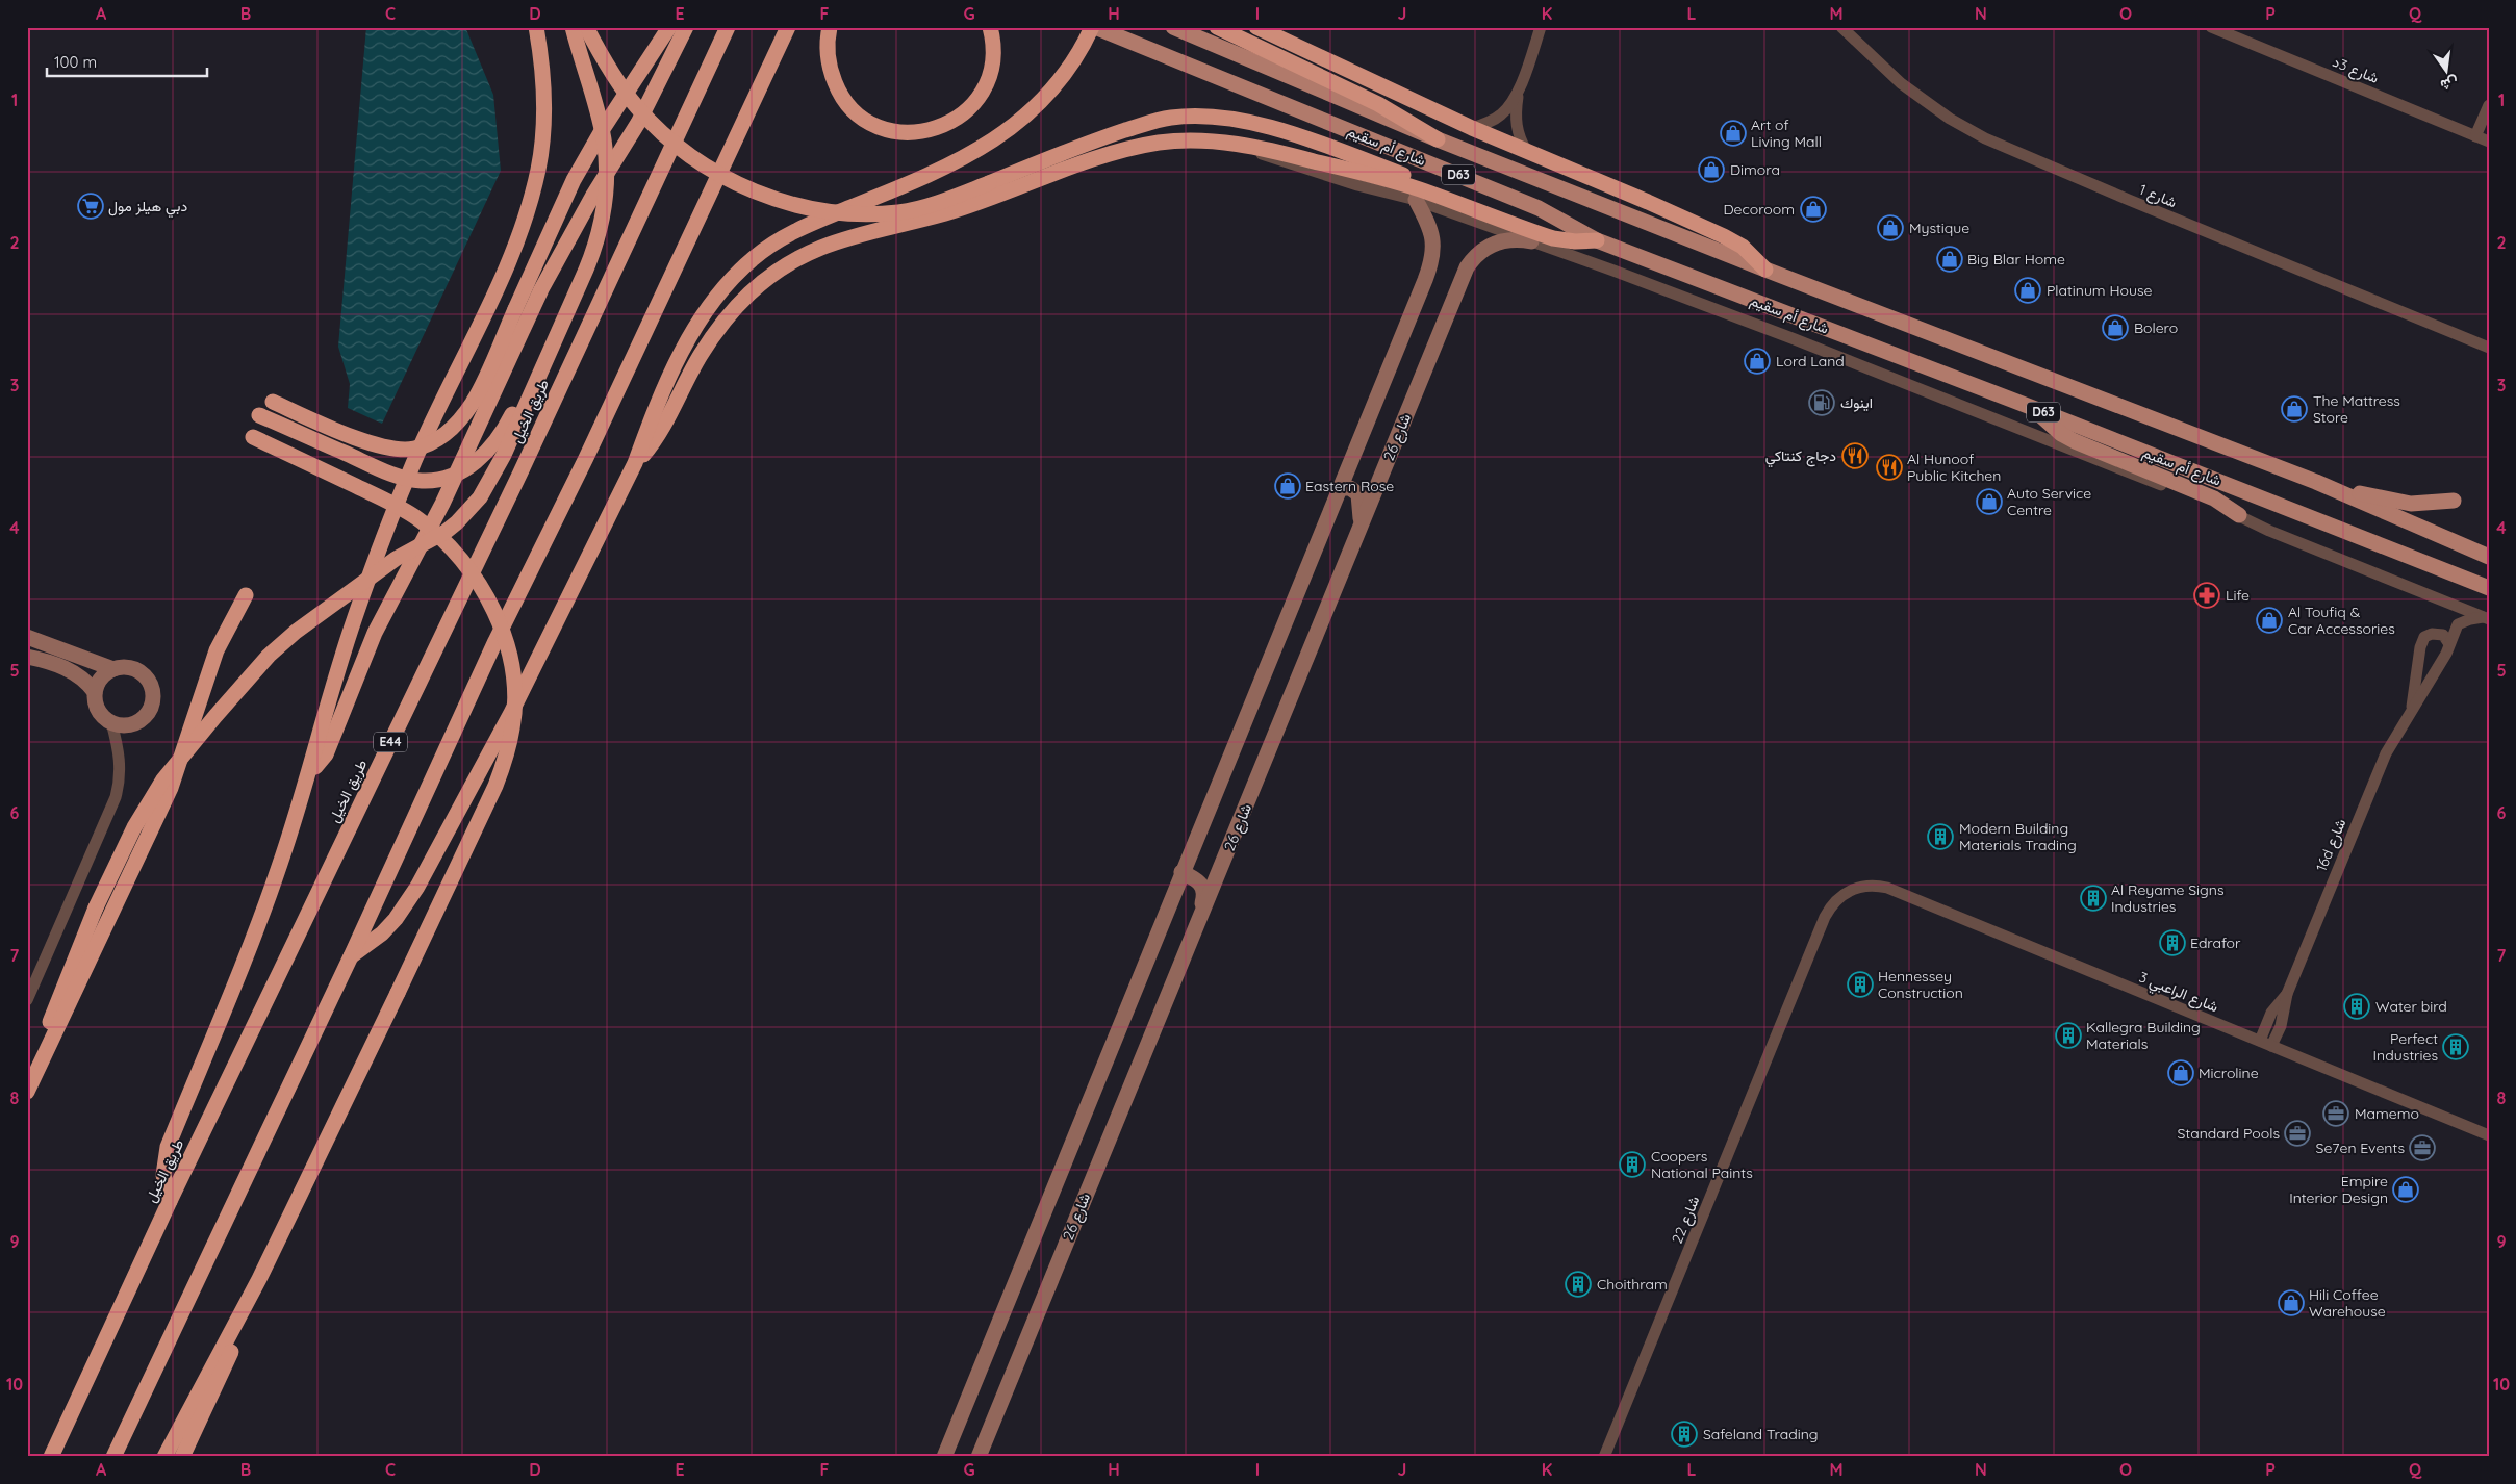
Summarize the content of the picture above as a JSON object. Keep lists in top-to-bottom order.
{
  "streets": {
    "highway": ["طريق الخيل", "E44"],
    "main road": ["شارع أم سقيم", "D63", "شارع 26"],
    "street": [
      "شارع 3د",
      "شارع 1",
      "16d شارع",
      "شارع الراعبي 3",
      "شارع 22"
    ]
  },
  "crossings": [
    ["16d شارع", "شارع الراعبي 3"],
    ["شارع الراعبي 3", "شارع 22"]
  ],
  "places": {
    "shop": [
      "Art of Living Mall",
      "Dimora",
      "Decoroom",
      "Mystique",
      "Big Blar Home",
      "Platinum House",
      "Bolero",
      "Lord Land",
      "The Mattress Store",
      "Eastern Rose",
      "Auto Service Centre",
      "Al Toufiq & Car Accessories",
      "Microline",
      "Empire Interior Design",
      "Hili Coffee Warehouse"
    ],
    "supermarket": ["دبي هيلز مول"],
    "fuel station": ["اينوك"],
    "restaurant": ["دجاج كنتاكي", "Al Hunoof Public Kitchen"],
    "pharmacy": ["Life"],
    "building": [
      "Modern Building Materials Trading",
      "Al Reyame Signs Industries",
      "Edrafor",
      "Hennessey Construction",
      "Water bird",
      "Kallegra Building Materials",
      "Perfect Industries",
      "Coopers National Paints",
      "Choithram",
      "Safeland Trading"
    ],
    "office": ["Mamemo", "Standard Pools", "Se7en Events"]
  },
  "scale_bar": "100 m",
  "north": "bottom",
  "grid": {
    "columns": [
      "A",
      "B",
      "C",
      "D",
      "E",
      "F",
      "G",
      "H",
      "I",
      "J",
      "K",
      "L",
      "M",
      "N",
      "O",
      "P",
      "Q"
    ],
    "rows": [
      "1",
      "2",
      "3",
      "4",
      "5",
      "6",
      "7",
      "8",
      "9",
      "10"
    ]
  }
}
